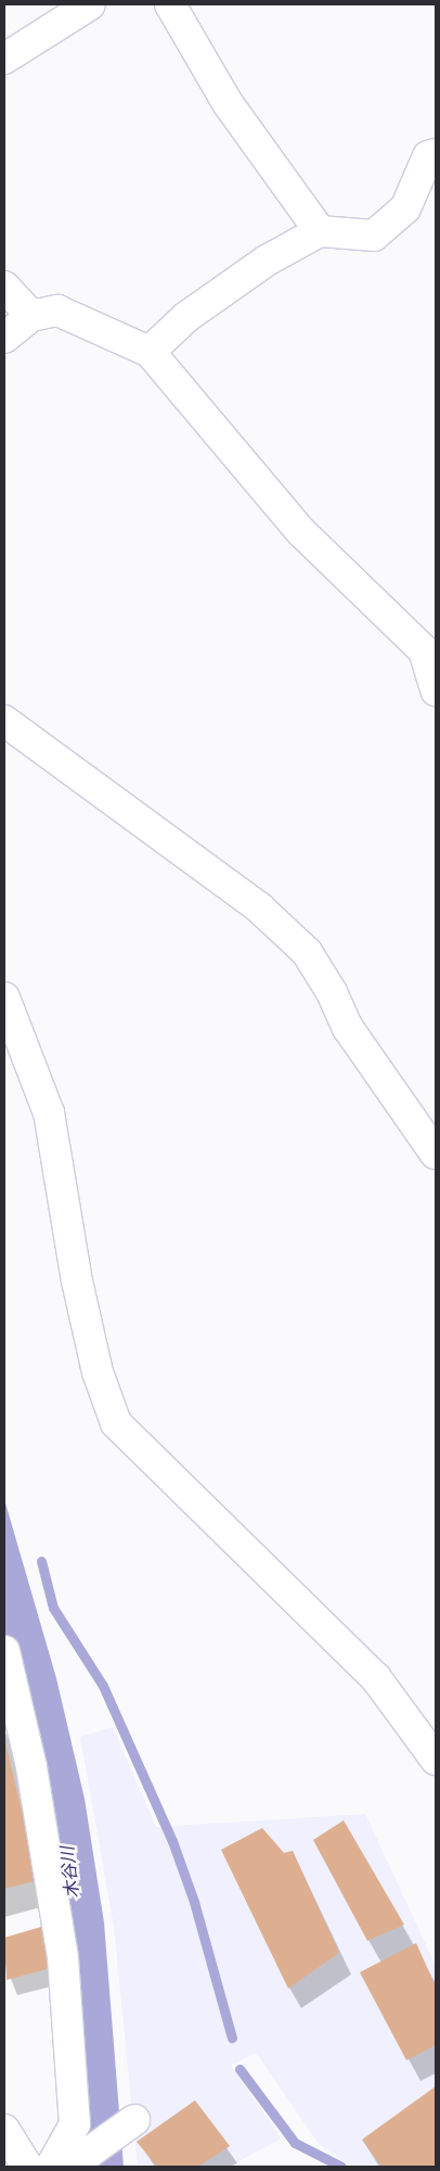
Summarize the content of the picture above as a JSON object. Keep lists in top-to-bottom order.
{
  "water": ["木谷川"]
}
